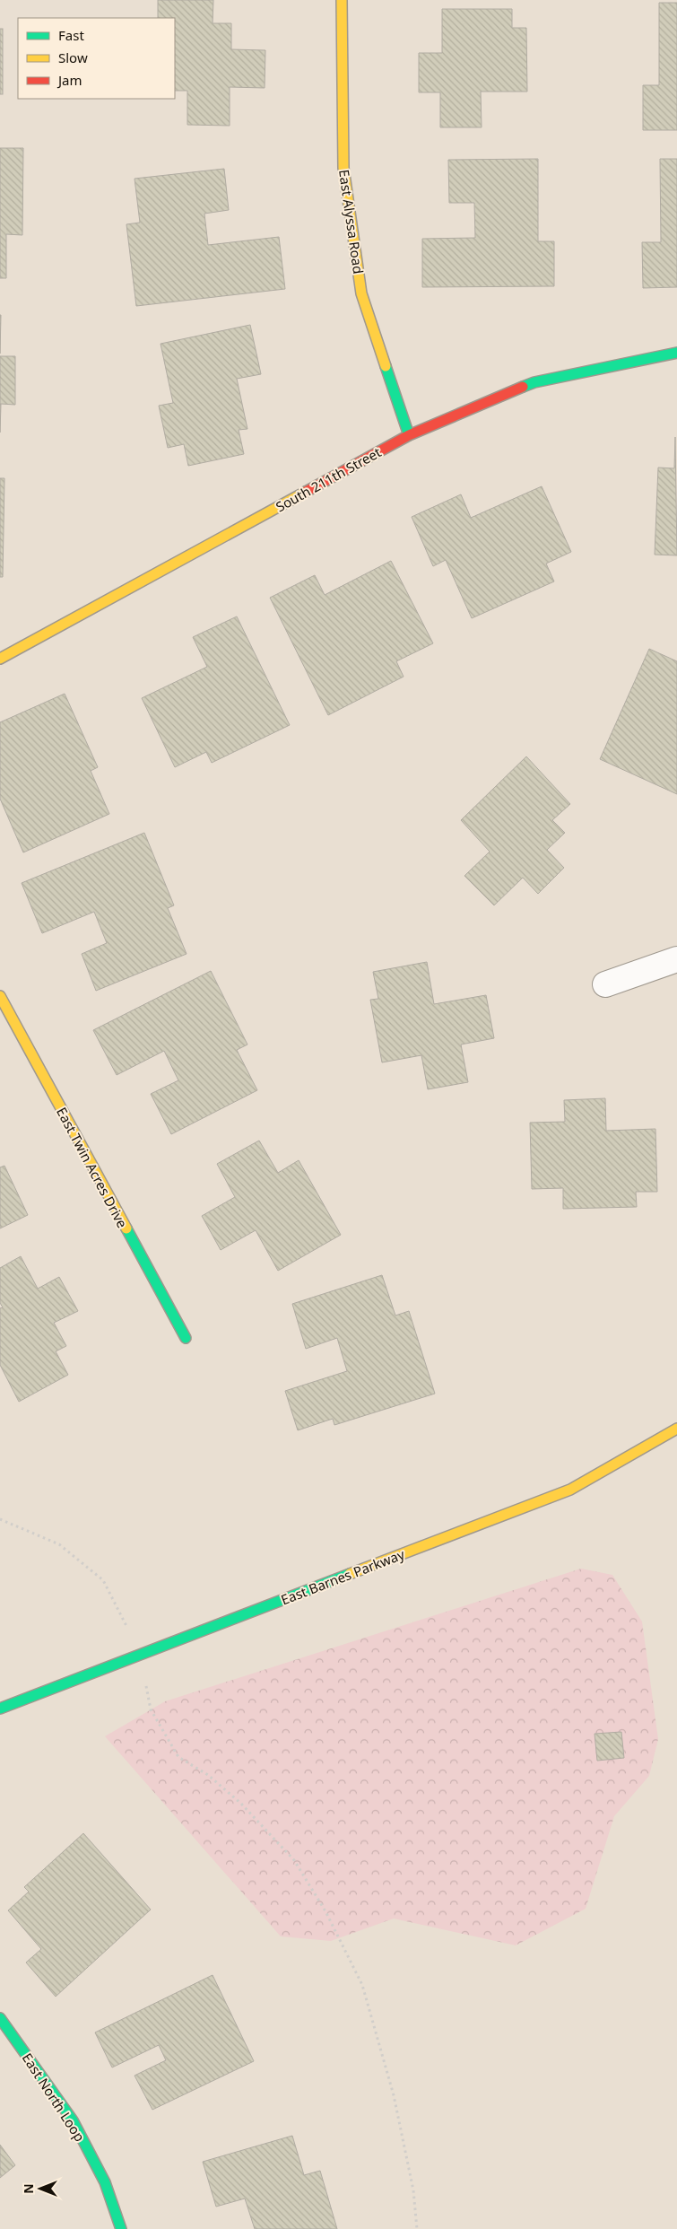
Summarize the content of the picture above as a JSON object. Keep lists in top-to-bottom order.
{
  "streets": {
    "street": [
      "East Alyssa Road",
      "South 211th Street",
      "East Twin Acres Drive",
      "East Barnes Parkway",
      "East North Loop"
    ]
  },
  "crossings": [
    ["East Alyssa Road", "South 211th Street"]
  ],
  "legend": ["Fast", "Slow", "Jam"],
  "north": "left"
}
